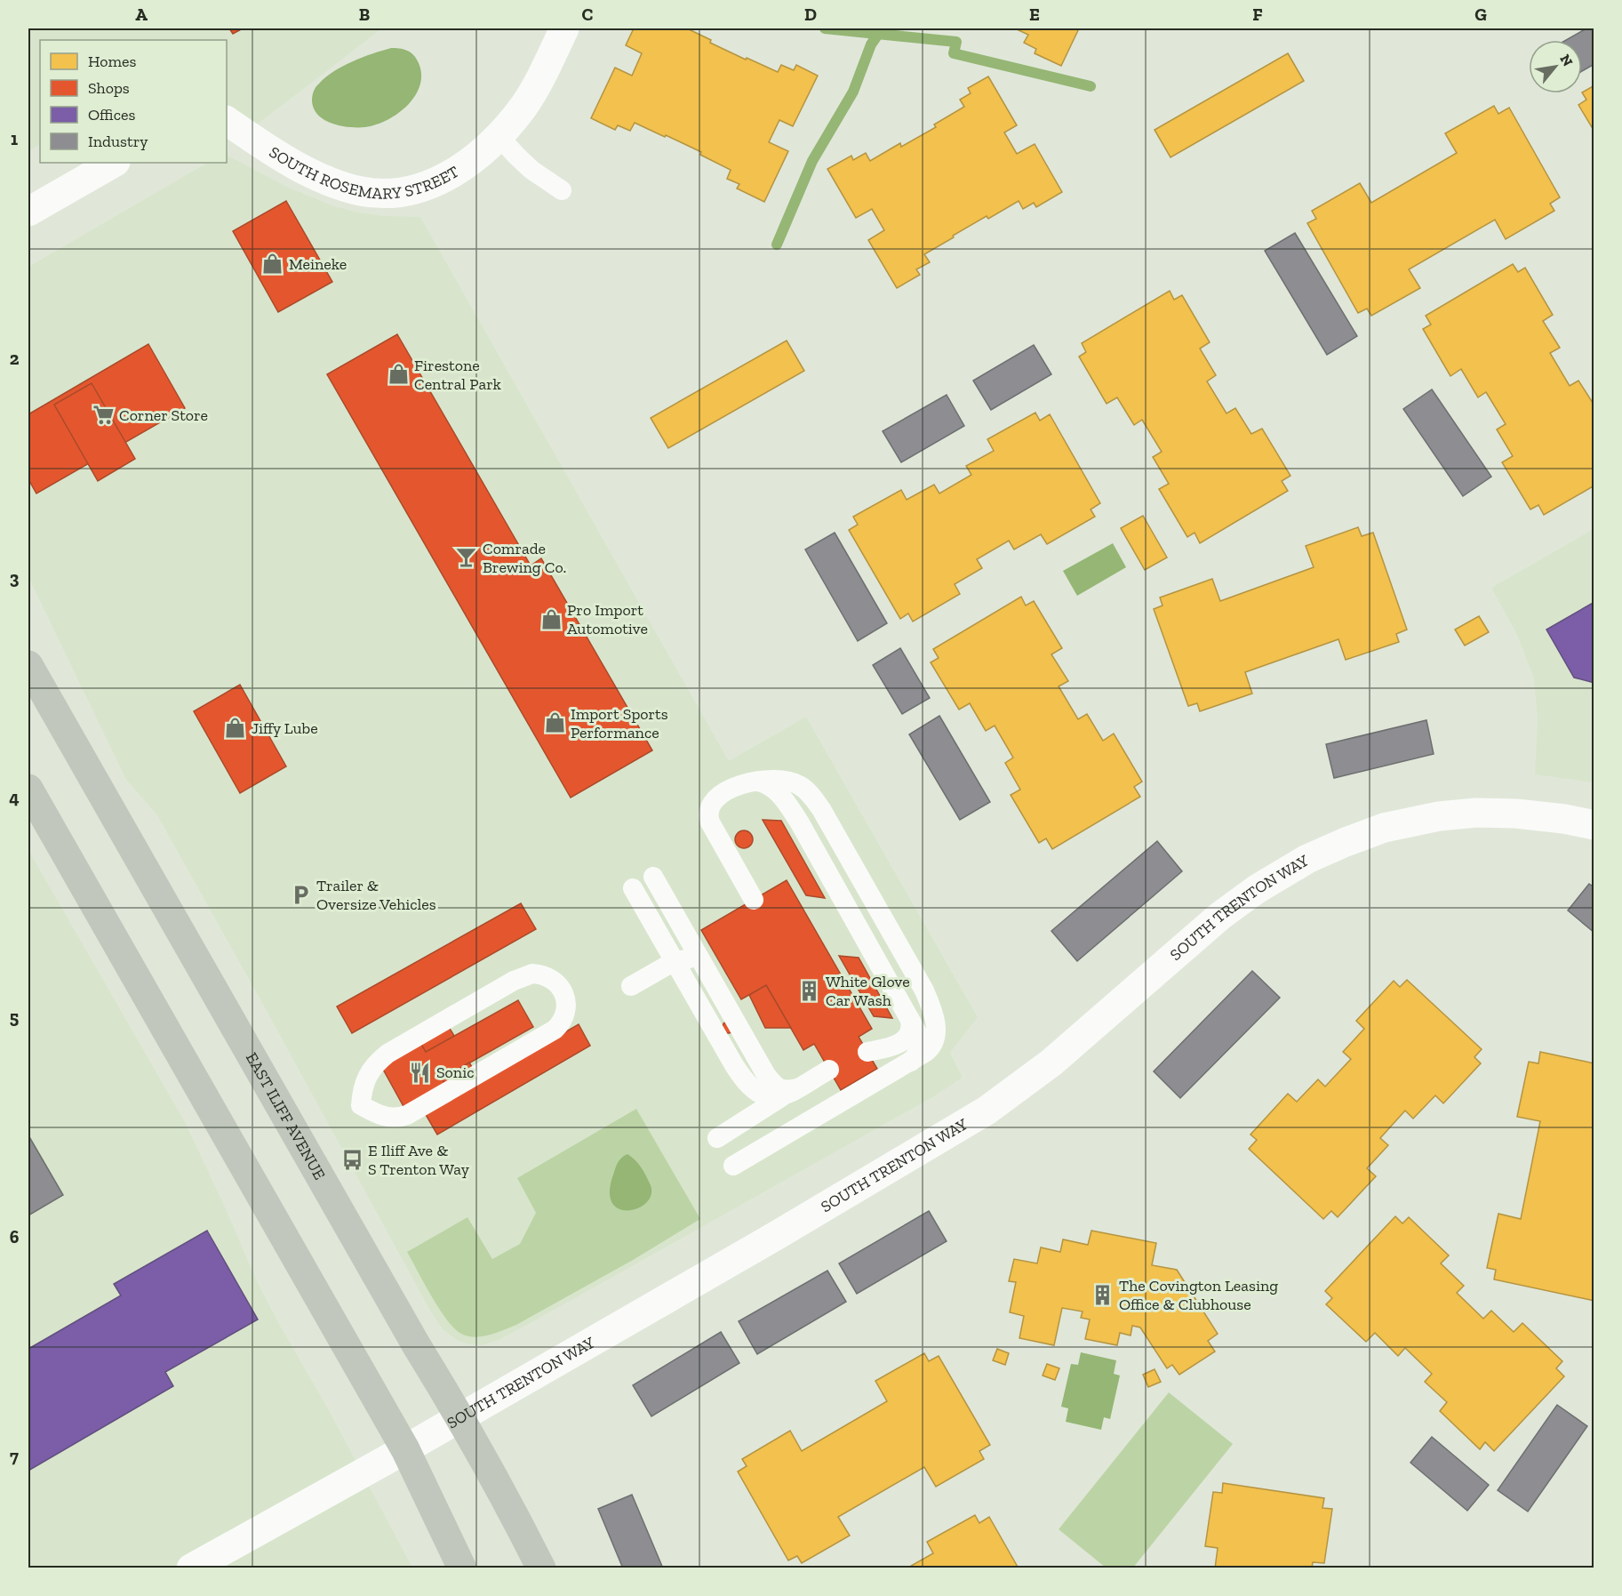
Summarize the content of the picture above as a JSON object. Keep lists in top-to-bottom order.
{
  "streets": {
    "main road": ["EAST ILIFF AVENUE"],
    "street": ["SOUTH ROSEMARY STREET", "SOUTH TRENTON WAY"]
  },
  "crossings": [
    ["SOUTH TRENTON WAY", "EAST ILIFF AVENUE"]
  ],
  "places": {
    "shop": [
      "Meineke",
      "Firestone Central Park",
      "Pro Import Automotive",
      "Import Sports Performance",
      "Jiffy Lube"
    ],
    "supermarket": ["Corner Store"],
    "bar": ["Comrade Brewing Co."],
    "parking": ["Trailer & Oversize Vehicles"],
    "building": ["White Glove Car Wash", "The Covington Leasing Office & Clubhouse"],
    "restaurant": ["Sonic"],
    "bus stop": ["E Iliff Ave & S Trenton Way"]
  },
  "legend": [
    "Homes",
    "Shops",
    "Offices",
    "Industry"
  ],
  "north": "top right",
  "grid": {
    "columns": [
      "A",
      "B",
      "C",
      "D",
      "E",
      "F",
      "G"
    ],
    "rows": [
      "1",
      "2",
      "3",
      "4",
      "5",
      "6",
      "7"
    ]
  }
}
